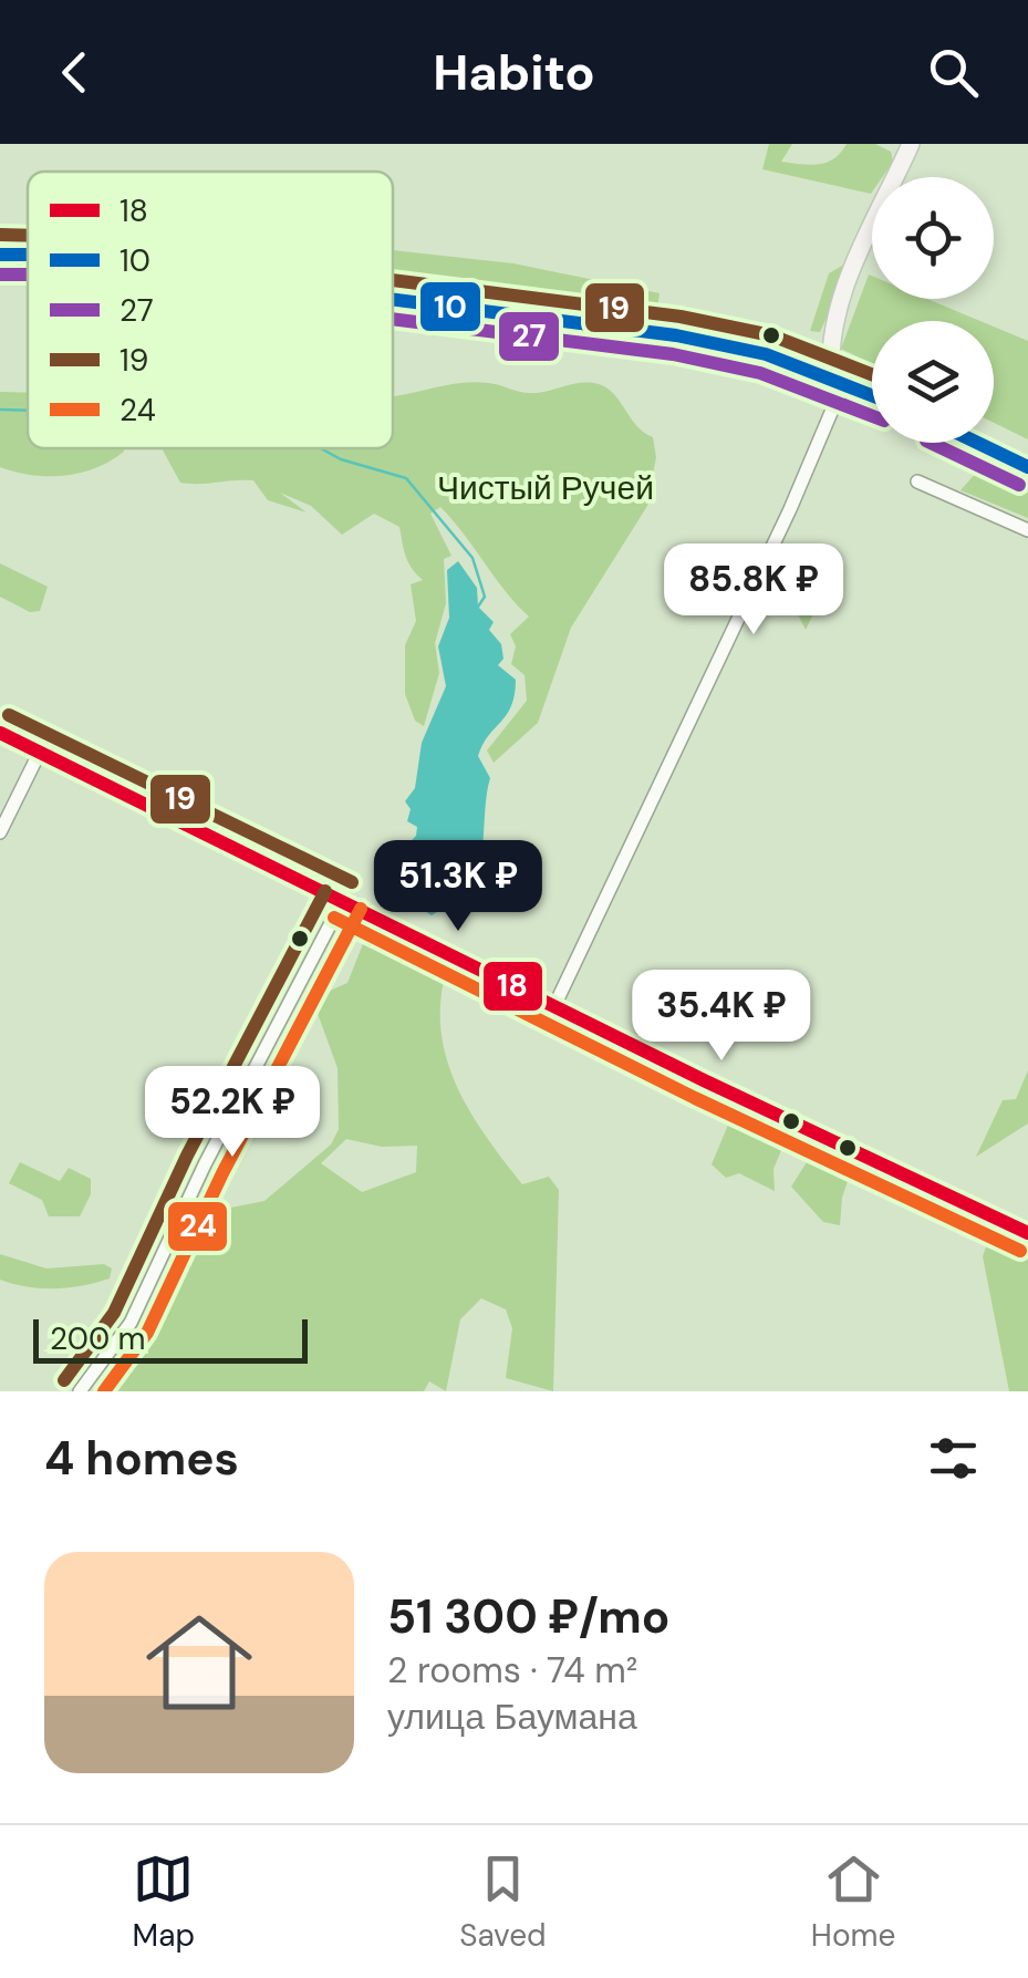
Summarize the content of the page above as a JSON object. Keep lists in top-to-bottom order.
{
  "parks": ["Чистый Ручей"],
  "lines": [
    "transit line 19",
    "transit line 10",
    "transit line 27",
    "transit line 18",
    "transit line 24"
  ],
  "legend": [
    "18",
    "10",
    "27",
    "19",
    "24"
  ],
  "scale_bar": "200 m",
  "page": {
    "header": "Habito",
    "price": [
      "85.8K ₽",
      "51.3K ₽",
      "35.4K ₽",
      "52.2K ₽"
    ],
    "scale": "200 m",
    "heading": "4 homes",
    "list": [
      {
        "name": "51 300 ₽/mo",
        "note": "2 rooms · 74 m² · улица Баумана"
      }
    ],
    "tabs": ["Map", "Saved", "Home"]
  }
}
